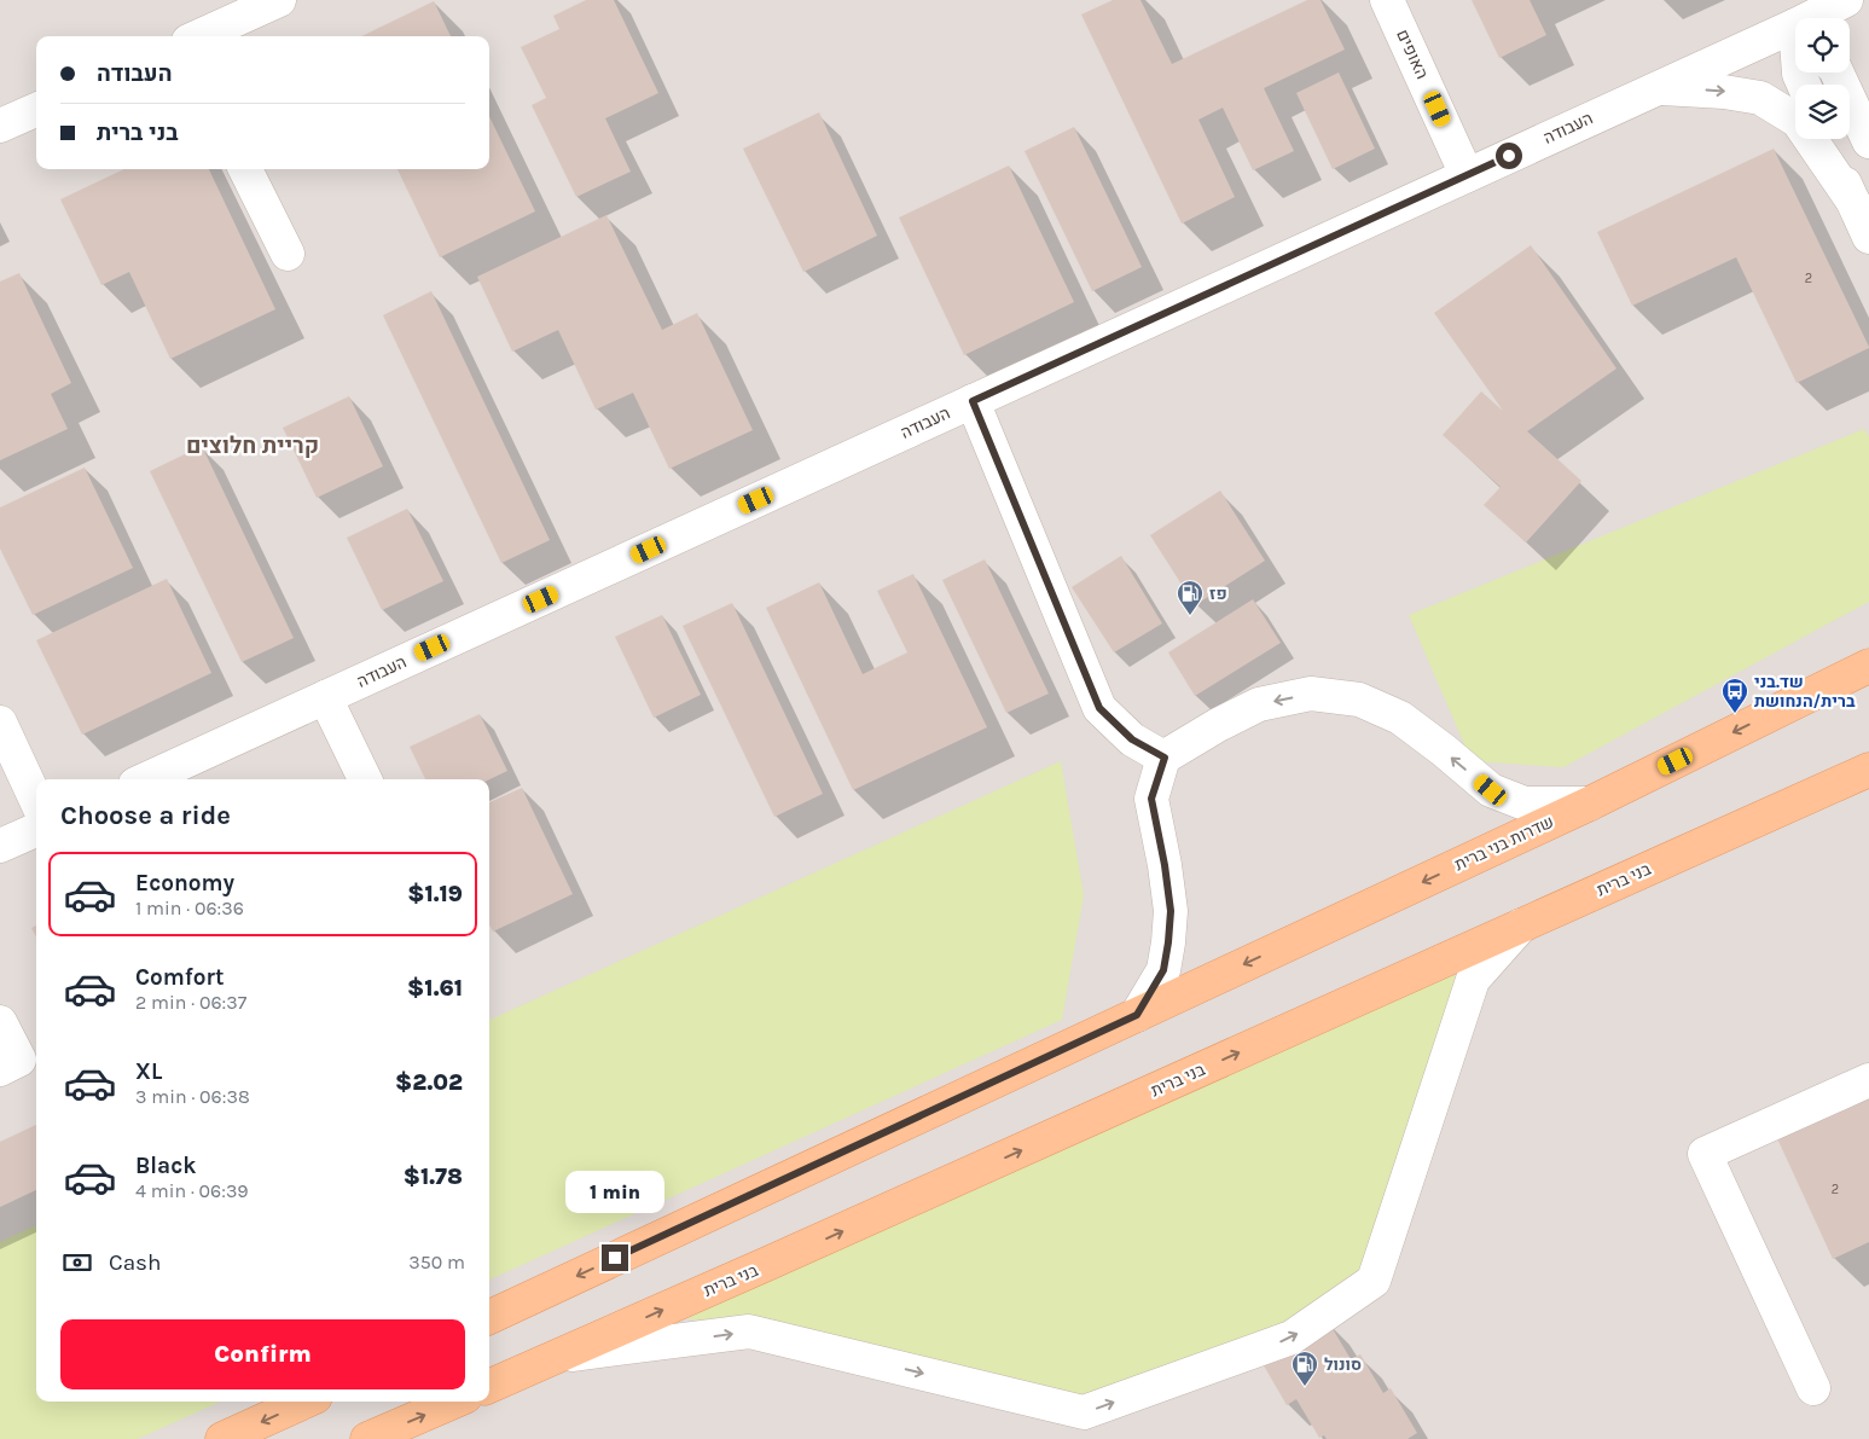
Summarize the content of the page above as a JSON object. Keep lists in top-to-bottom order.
{
  "streets": {
    "main road": ["שדרות בני ברית", "בני ברית"],
    "street": ["האופים", "העבודה"]
  },
  "crossings": [
    ["האופים", "העבודה"]
  ],
  "one_way": ["שדרות בני ברית"],
  "districts": ["קריית חלוצים"],
  "places": {
    "fuel station": ["פז", "סונול"],
    "bus stop": ["שד.בני ברית/הנחושת"]
  },
  "house_numbers": ["2", "2"],
  "page": {
    "banner": ["העבודה", "בני ברית"],
    "heading": "Choose a ride",
    "list": [
      {
        "name": "Economy",
        "note": "1 min · 06:36",
        "value": "$1.19"
      },
      {
        "name": "Comfort",
        "note": "2 min · 06:37",
        "value": "$1.61"
      },
      {
        "name": "XL",
        "note": "3 min · 06:38",
        "value": "$2.02"
      },
      {
        "name": "Black",
        "note": "4 min · 06:39",
        "value": "$1.78"
      }
    ],
    "bubble": "1 min",
    "pay": ["Cash", "350 m"],
    "buttons": "Confirm"
  }
}
